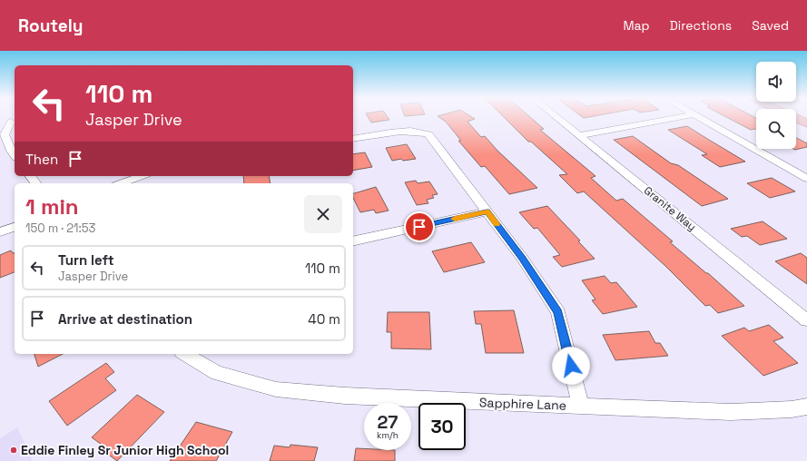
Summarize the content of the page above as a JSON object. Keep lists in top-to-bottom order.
{
  "streets": {
    "street": ["Granite Way", "Sapphire Lane"]
  },
  "places": ["Eddie Finley Sr Junior High School"],
  "page": {
    "header": "Routely",
    "nav": ["Map", "Directions", "Saved"],
    "turn": ["110 m", "Jasper Drive"],
    "then": "Then",
    "heading": ["1 min", "150 m · 21:53"],
    "list": [
      {
        "name": "Turn left",
        "note": "Jasper Drive",
        "value": "110 m"
      },
      {
        "name": "Arrive at destination",
        "value": "40 m"
      }
    ],
    "speed": "27 km/h",
    "limit": "30"
  }
}
